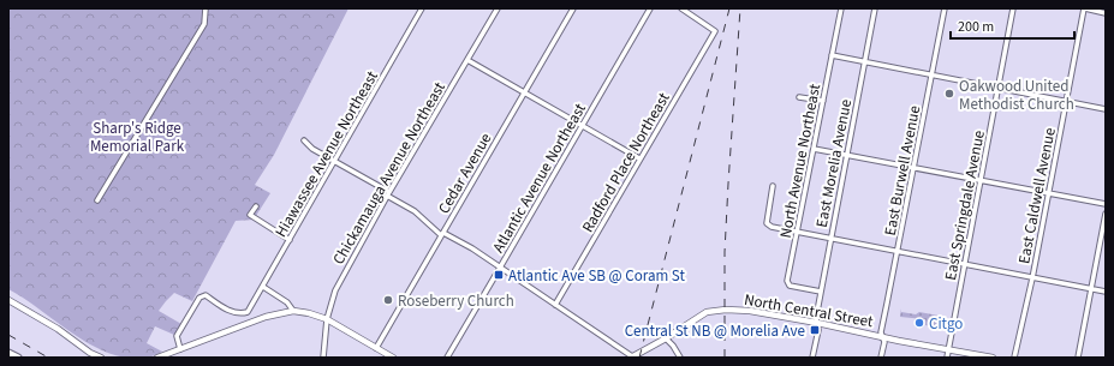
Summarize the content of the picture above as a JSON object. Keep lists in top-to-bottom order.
{
  "streets": {
    "main road": ["North Central Street"],
    "street": [
      "Hiawassee Avenue Northeast",
      "North Avenue Northeast",
      "Radford Place Northeast",
      "East Morelia Avenue",
      "East Burwell Avenue",
      "Chickamauga Avenue Northeast",
      "Cedar Avenue",
      "Atlantic Avenue Northeast",
      "East Caldwell Avenue",
      "East Springdale Avenue"
    ]
  },
  "crossings": [
    ["North Avenue Northeast", "East Morelia Avenue"],
    ["East Morelia Avenue", "North Central Street"],
    ["East Burwell Avenue", "North Central Street"],
    ["East Springdale Avenue", "North Central Street"]
  ],
  "parks": ["Sharp's Ridge Memorial Park"],
  "places": {
    "other": ["Oakwood United Methodist Church", "Roseberry Church", "Citgo"],
    "transit": ["Atlantic Ave SB @ Coram St", "Central St NB @ Morelia Ave"]
  },
  "scale_bar": "200 m"
}
